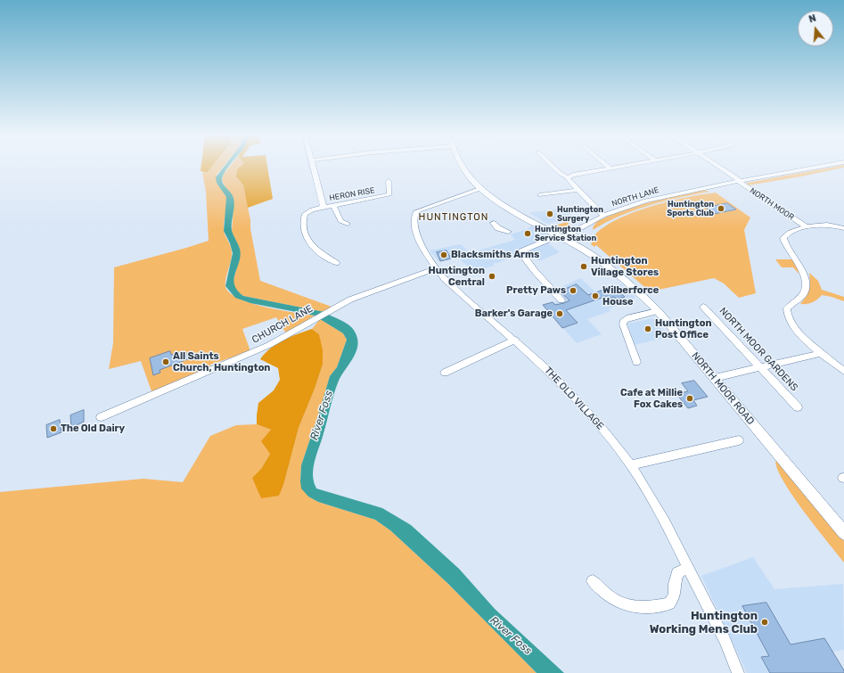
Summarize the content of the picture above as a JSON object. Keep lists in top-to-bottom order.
{
  "streets": {
    "street": [
      "HERON RISE",
      "NORTH LANE",
      "NORTH MOOR",
      "CHURCH LANE",
      "NORTH MOOR GARDENS",
      "NORTH MOOR ROAD",
      "THE OLD VILLAGE"
    ]
  },
  "crossings": [
    ["NORTH LANE", "NORTH MOOR"],
    ["NORTH LANE", "NORTH MOOR ROAD"],
    ["CHURCH LANE", "THE OLD VILLAGE"],
    ["NORTH MOOR ROAD", "THE OLD VILLAGE"]
  ],
  "districts": ["HUNTINGTON"],
  "water": ["River Foss"],
  "places": [
    "Huntington Sports Club",
    "Huntington Surgery",
    "Huntington Service Station",
    "Blacksmiths Arms",
    "Huntington Village Stores",
    "Huntington Central",
    "Pretty Paws",
    "Wilberforce House",
    "Barker's Garage",
    "Huntington Post Office",
    "All Saints Church, Huntington",
    "Cafe at Millie Fox Cakes",
    "The Old Dairy",
    "Huntington Working Mens Club"
  ],
  "north": "top"
}
